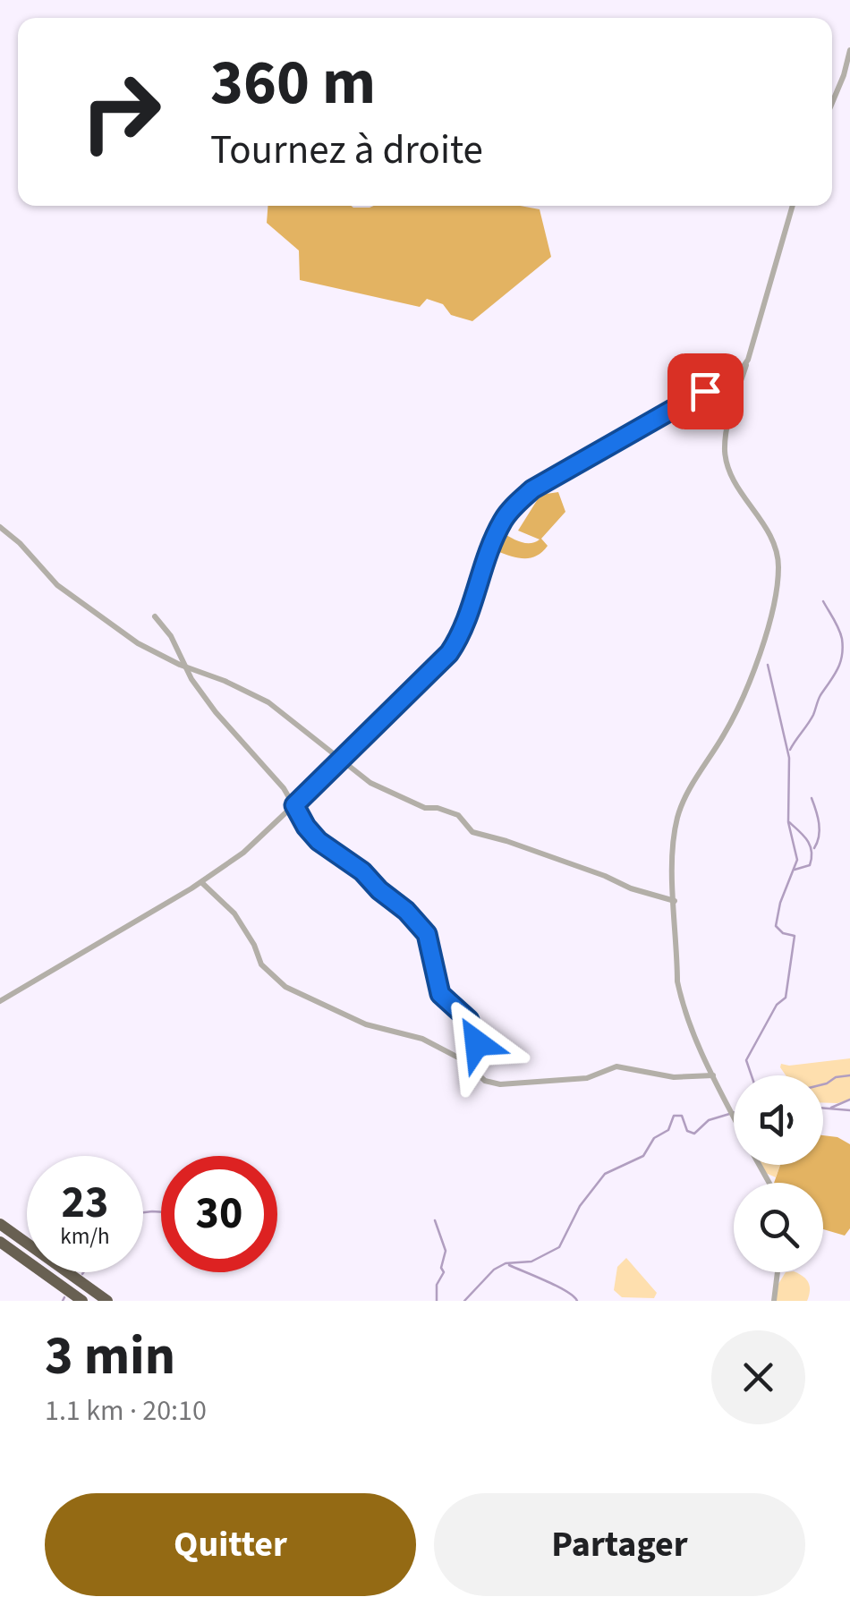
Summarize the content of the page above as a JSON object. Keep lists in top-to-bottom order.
{
  "page": {
    "turn": ["360 m", "Tournez à droite"],
    "speed": "23 km/h",
    "limit": "30",
    "heading": ["3 min", "1.1 km · 20:10"],
    "buttons": ["Quitter", "Partager"]
  }
}
